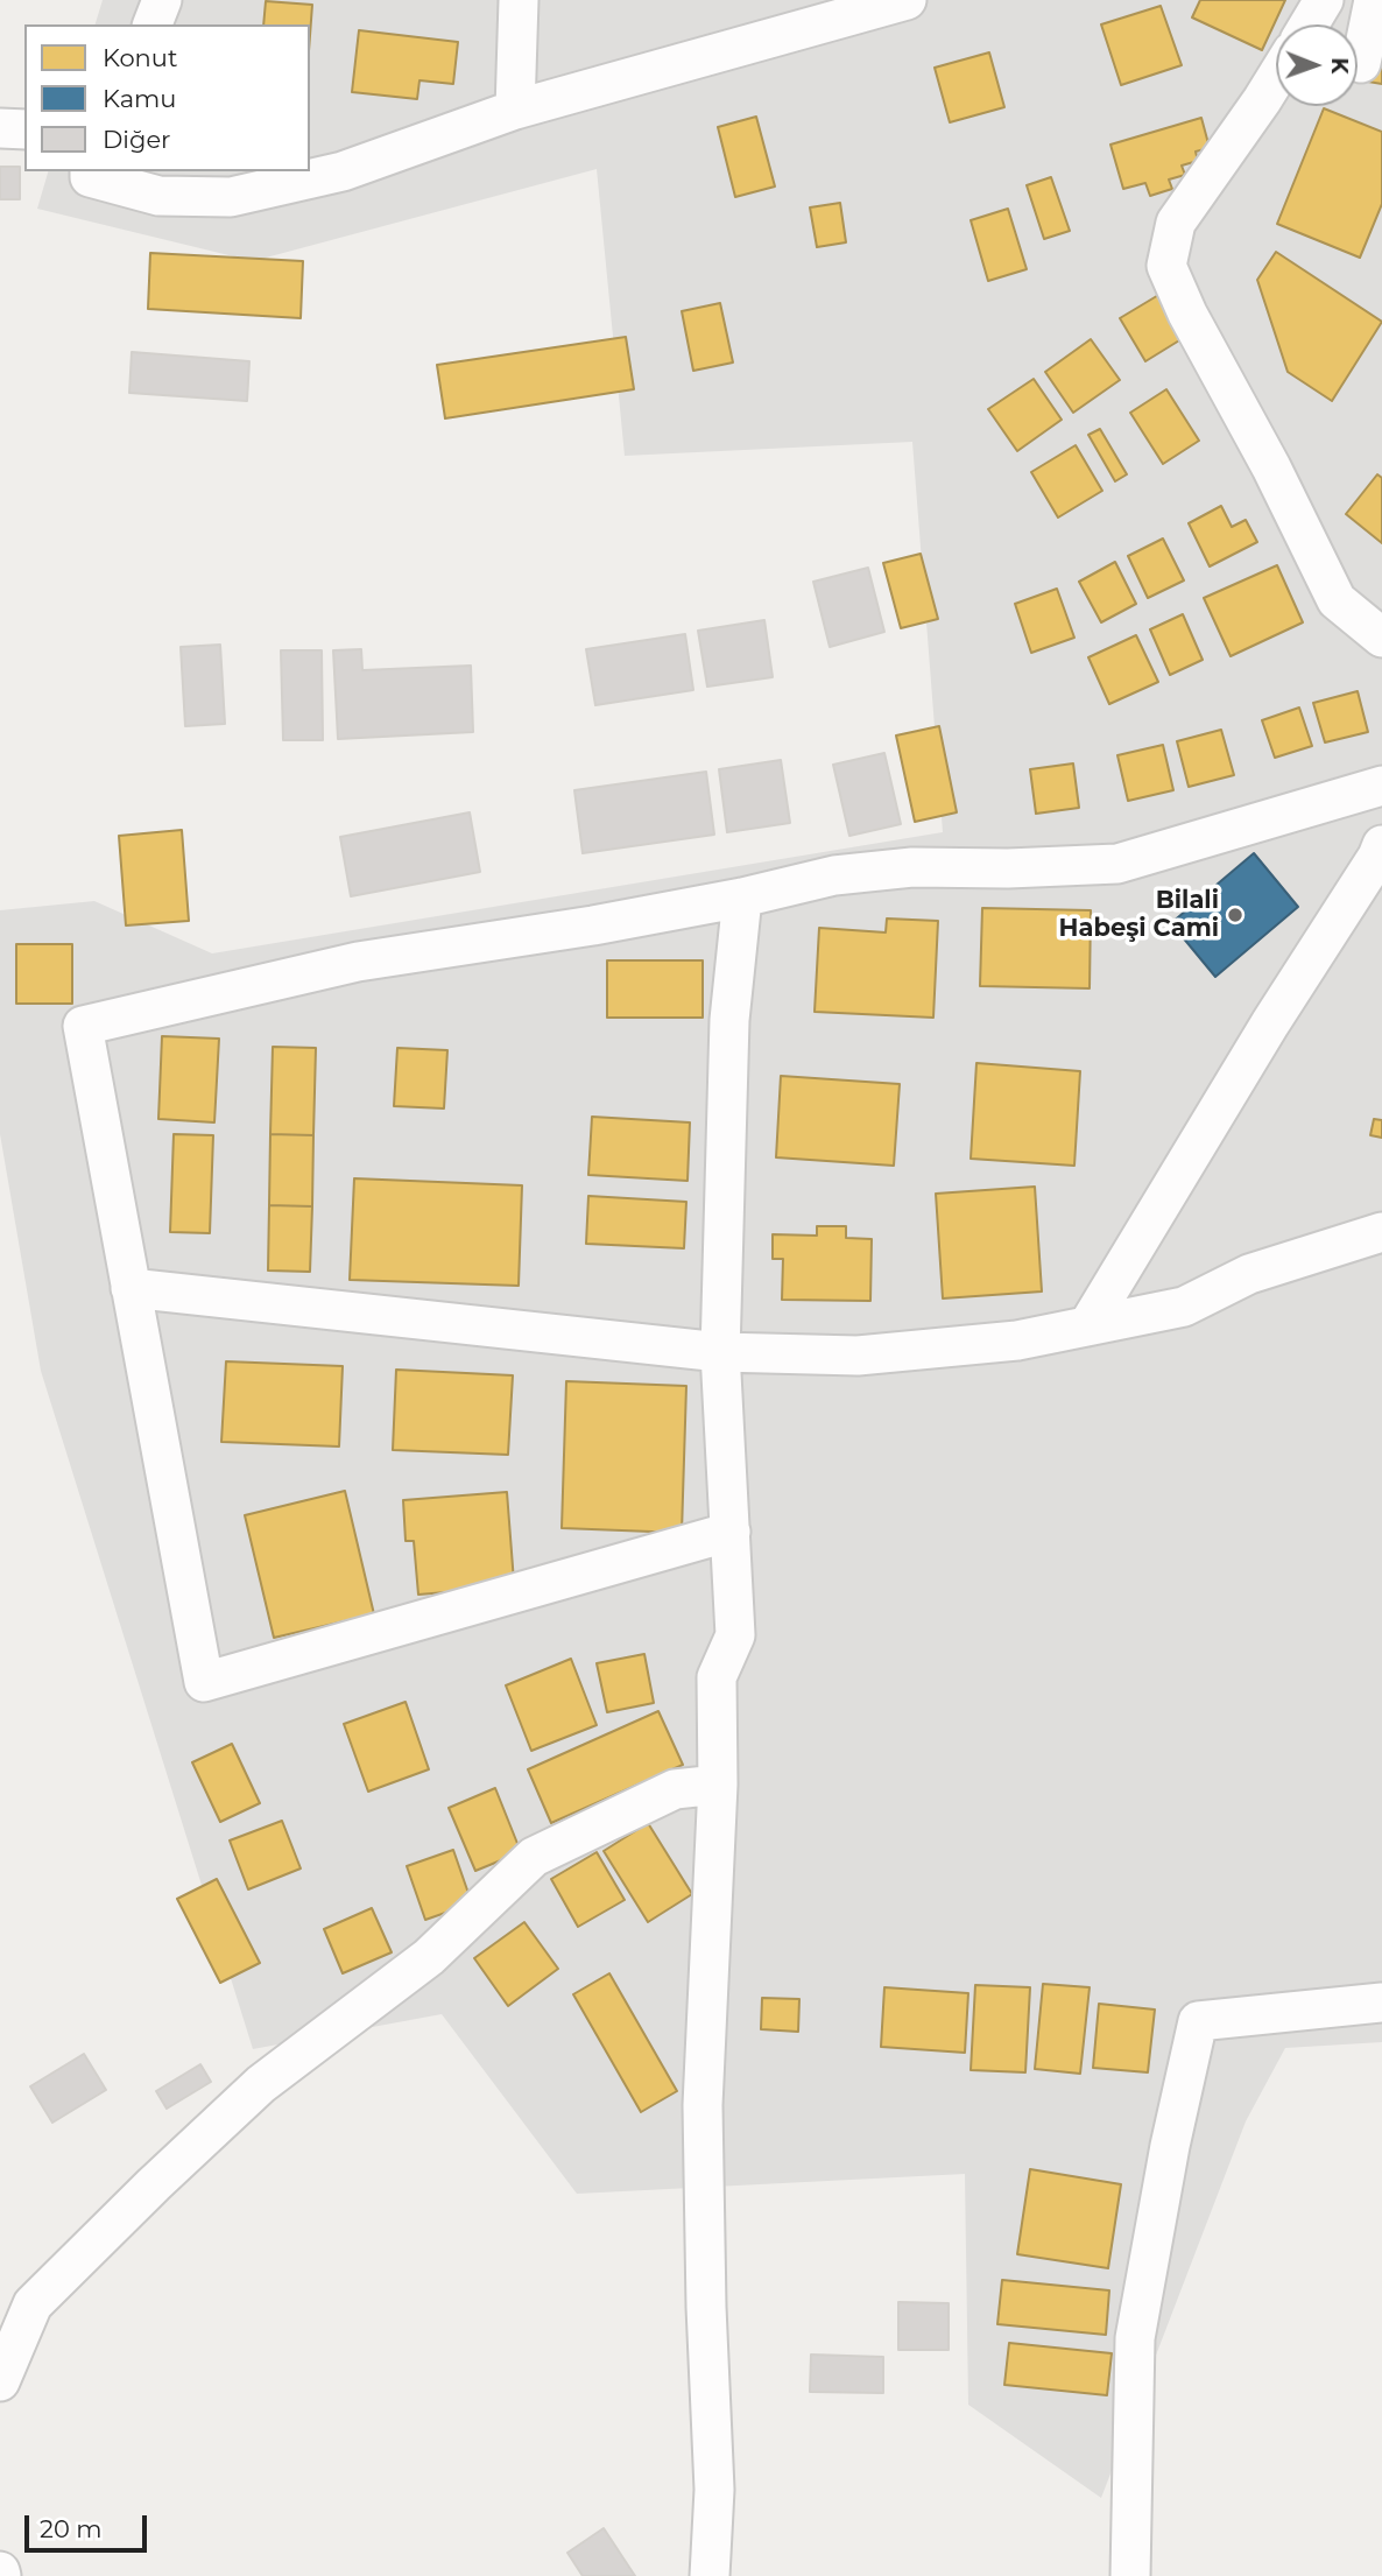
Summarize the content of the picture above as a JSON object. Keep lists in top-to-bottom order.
{
  "places": ["Bilali Habeşi Cami"],
  "legend": ["Konut", "Kamu", "Diğer"],
  "scale_bar": "20 m",
  "north": "right"
}
